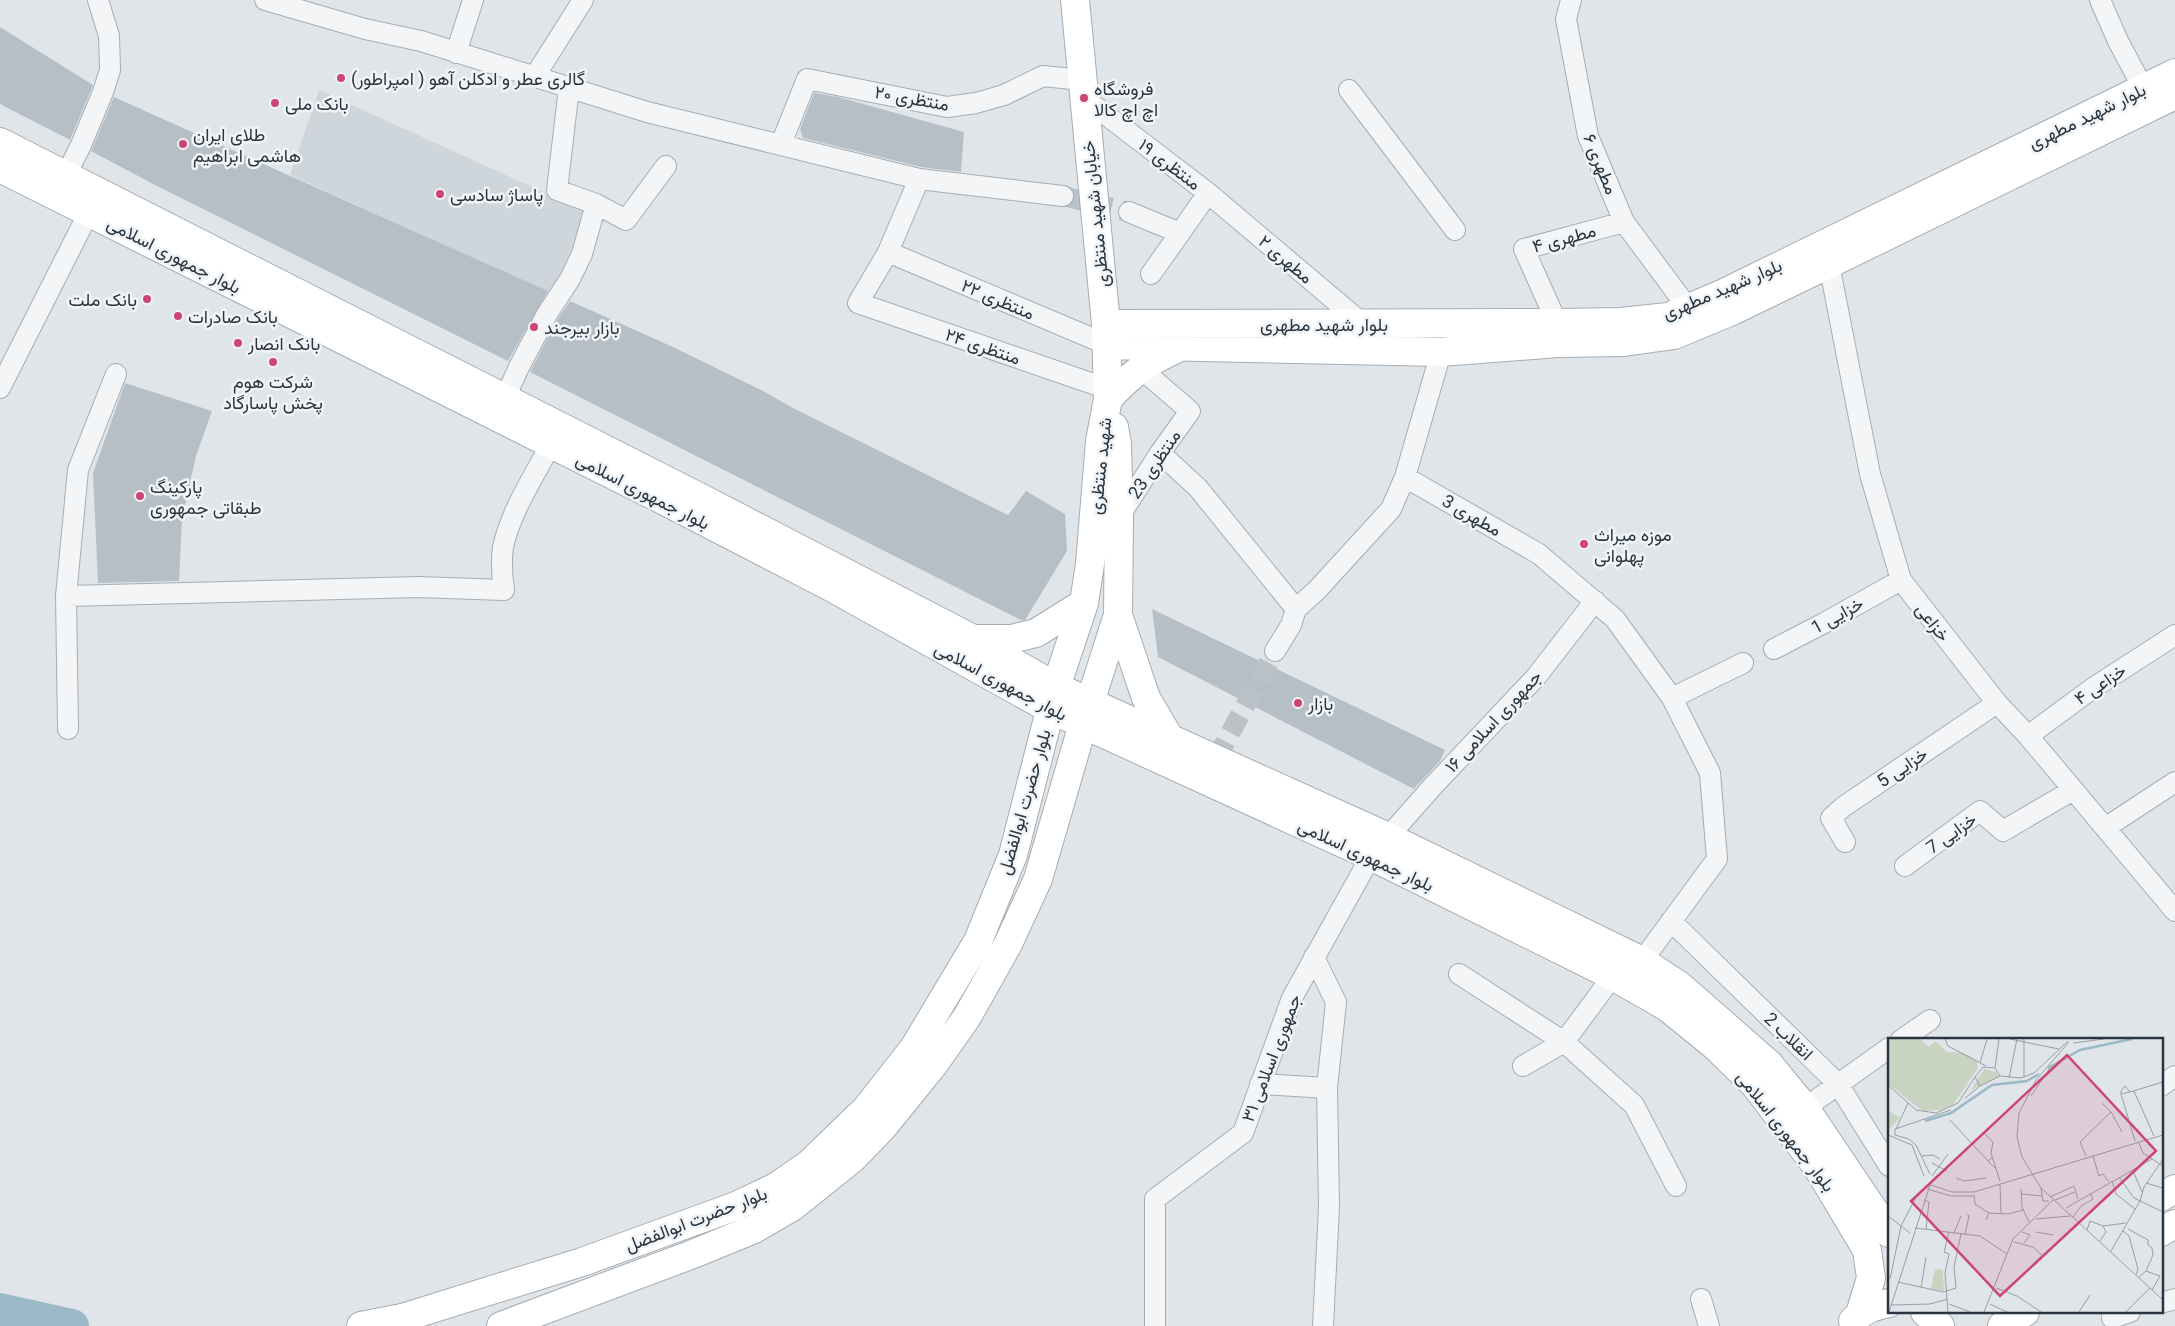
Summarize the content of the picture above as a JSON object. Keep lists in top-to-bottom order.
{
  "streets": {
    "main road": [
      "بلوار شهید مطهری",
      "خیابان شهید منتظری",
      "بلوار جمهوری اسلامی",
      "شهید منتظری",
      "بلوار حضرت ابوالفضل"
    ],
    "street": [
      "منتظری ۲۰",
      "منتظری ۱۹",
      "مطهری ۶",
      "مطهری ۴",
      "مطهری ۲",
      "منتظری ۲۲",
      "منتظری ۲۴",
      "منتظری 23",
      "مطهری 3",
      "خزایی 1",
      "خزاعی",
      "خزاعی ۴",
      "جمهوری اسلامی ۱۶",
      "خزایی 5",
      "خزایی 7",
      "انقلاب 2",
      "جمهوری اسلامی ۳۱"
    ]
  },
  "crossings": [
    ["منتظری ۲۰", "منتظری ۱۹"],
    ["منتظری ۲۰", "خیابان شهید منتظری"],
    ["بلوار شهید مطهری", "مطهری ۶"],
    ["بلوار شهید مطهری", "خیابان شهید منتظری"],
    ["بلوار شهید مطهری", "مطهری ۴"],
    ["بلوار شهید مطهری", "مطهری ۲"],
    ["بلوار شهید مطهری", "منتظری ۲۲"],
    ["بلوار شهید مطهری", "خزاعی"],
    ["منتظری ۱۹", "خیابان شهید منتظری"],
    ["منتظری ۱۹", "مطهری ۲"],
    ["مطهری ۶", "مطهری ۴"],
    ["خیابان شهید منتظری", "منتظری ۲۲"],
    ["خیابان شهید منتظری", "منتظری ۲۴"],
    ["خیابان شهید منتظری", "شهید منتظری"],
    ["بلوار جمهوری اسلامی", "شهید منتظری"],
    ["بلوار جمهوری اسلامی", "مطهری 3"],
    ["بلوار جمهوری اسلامی", "جمهوری اسلامی ۱۶"],
    ["بلوار جمهوری اسلامی", "بلوار حضرت ابوالفضل"],
    ["بلوار جمهوری اسلامی", "جمهوری اسلامی ۳۱"],
    ["منتظری ۲۲", "منتظری ۲۴"],
    ["منتظری ۲۴", "شهید منتظری"],
    ["منتظری 23", "شهید منتظری"],
    ["شهید منتظری", "بلوار حضرت ابوالفضل"],
    ["مطهری 3", "جمهوری اسلامی ۱۶"],
    ["مطهری 3", "انقلاب 2"],
    ["خزایی 1", "خزاعی"],
    ["خزاعی", "خزاعی ۴"],
    ["خزاعی", "خزایی 5"],
    ["خزاعی", "خزایی 7"],
    ["جمهوری اسلامی ۱۶", "جمهوری اسلامی ۳۱"]
  ],
  "places": [
    "گالرى عطر و ادكلن آهو ( امپراطور)",
    "فروشگاه اچ اچ کالا",
    "بانک ملی",
    "طلای ایران هاشمی ابراهیم",
    "پاساژ سادسی",
    "بانک ملت",
    "بانک صادرات",
    "بازار بیرجند",
    "بانک انصار",
    "شرکت هوم پخش پاسارگاد",
    "پارکینگ طبقاتی جمهوری",
    "موزه میراث پهلوانی",
    "بازار"
  ]
}
